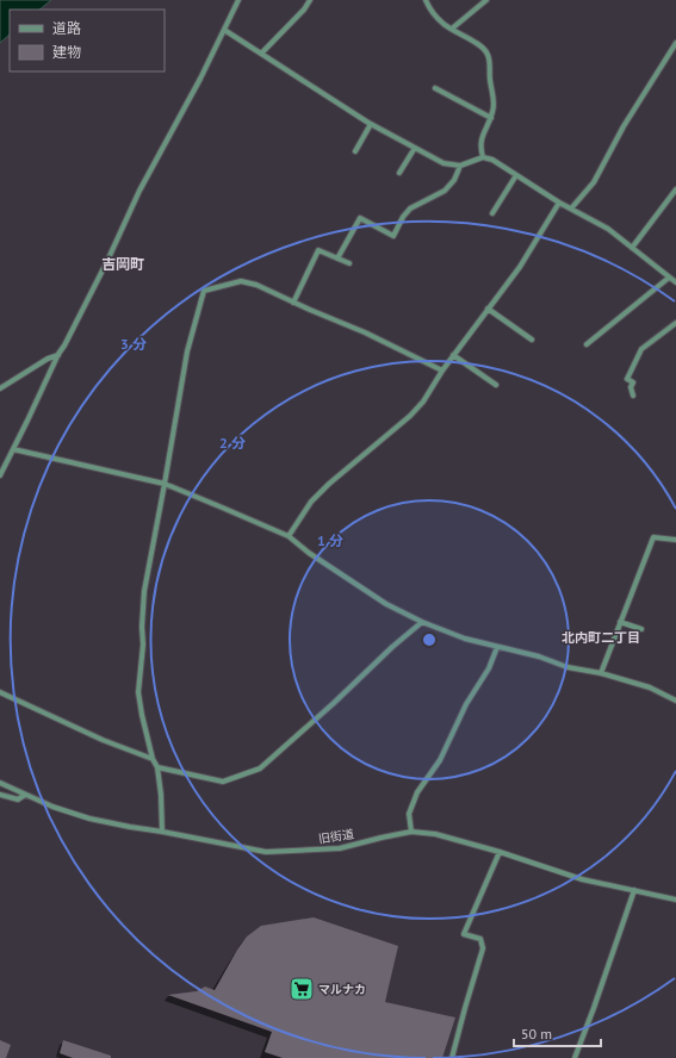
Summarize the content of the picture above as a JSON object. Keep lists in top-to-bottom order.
{
  "streets": {
    "street": ["旧街道"]
  },
  "districts": ["吉岡町", "北内町二丁目"],
  "places": {
    "supermarket": ["マルナカ"]
  },
  "legend": ["道路", "建物"],
  "scale_bar": "50 m",
  "rings": ["3 分", "2 分", "1 分"]
}
